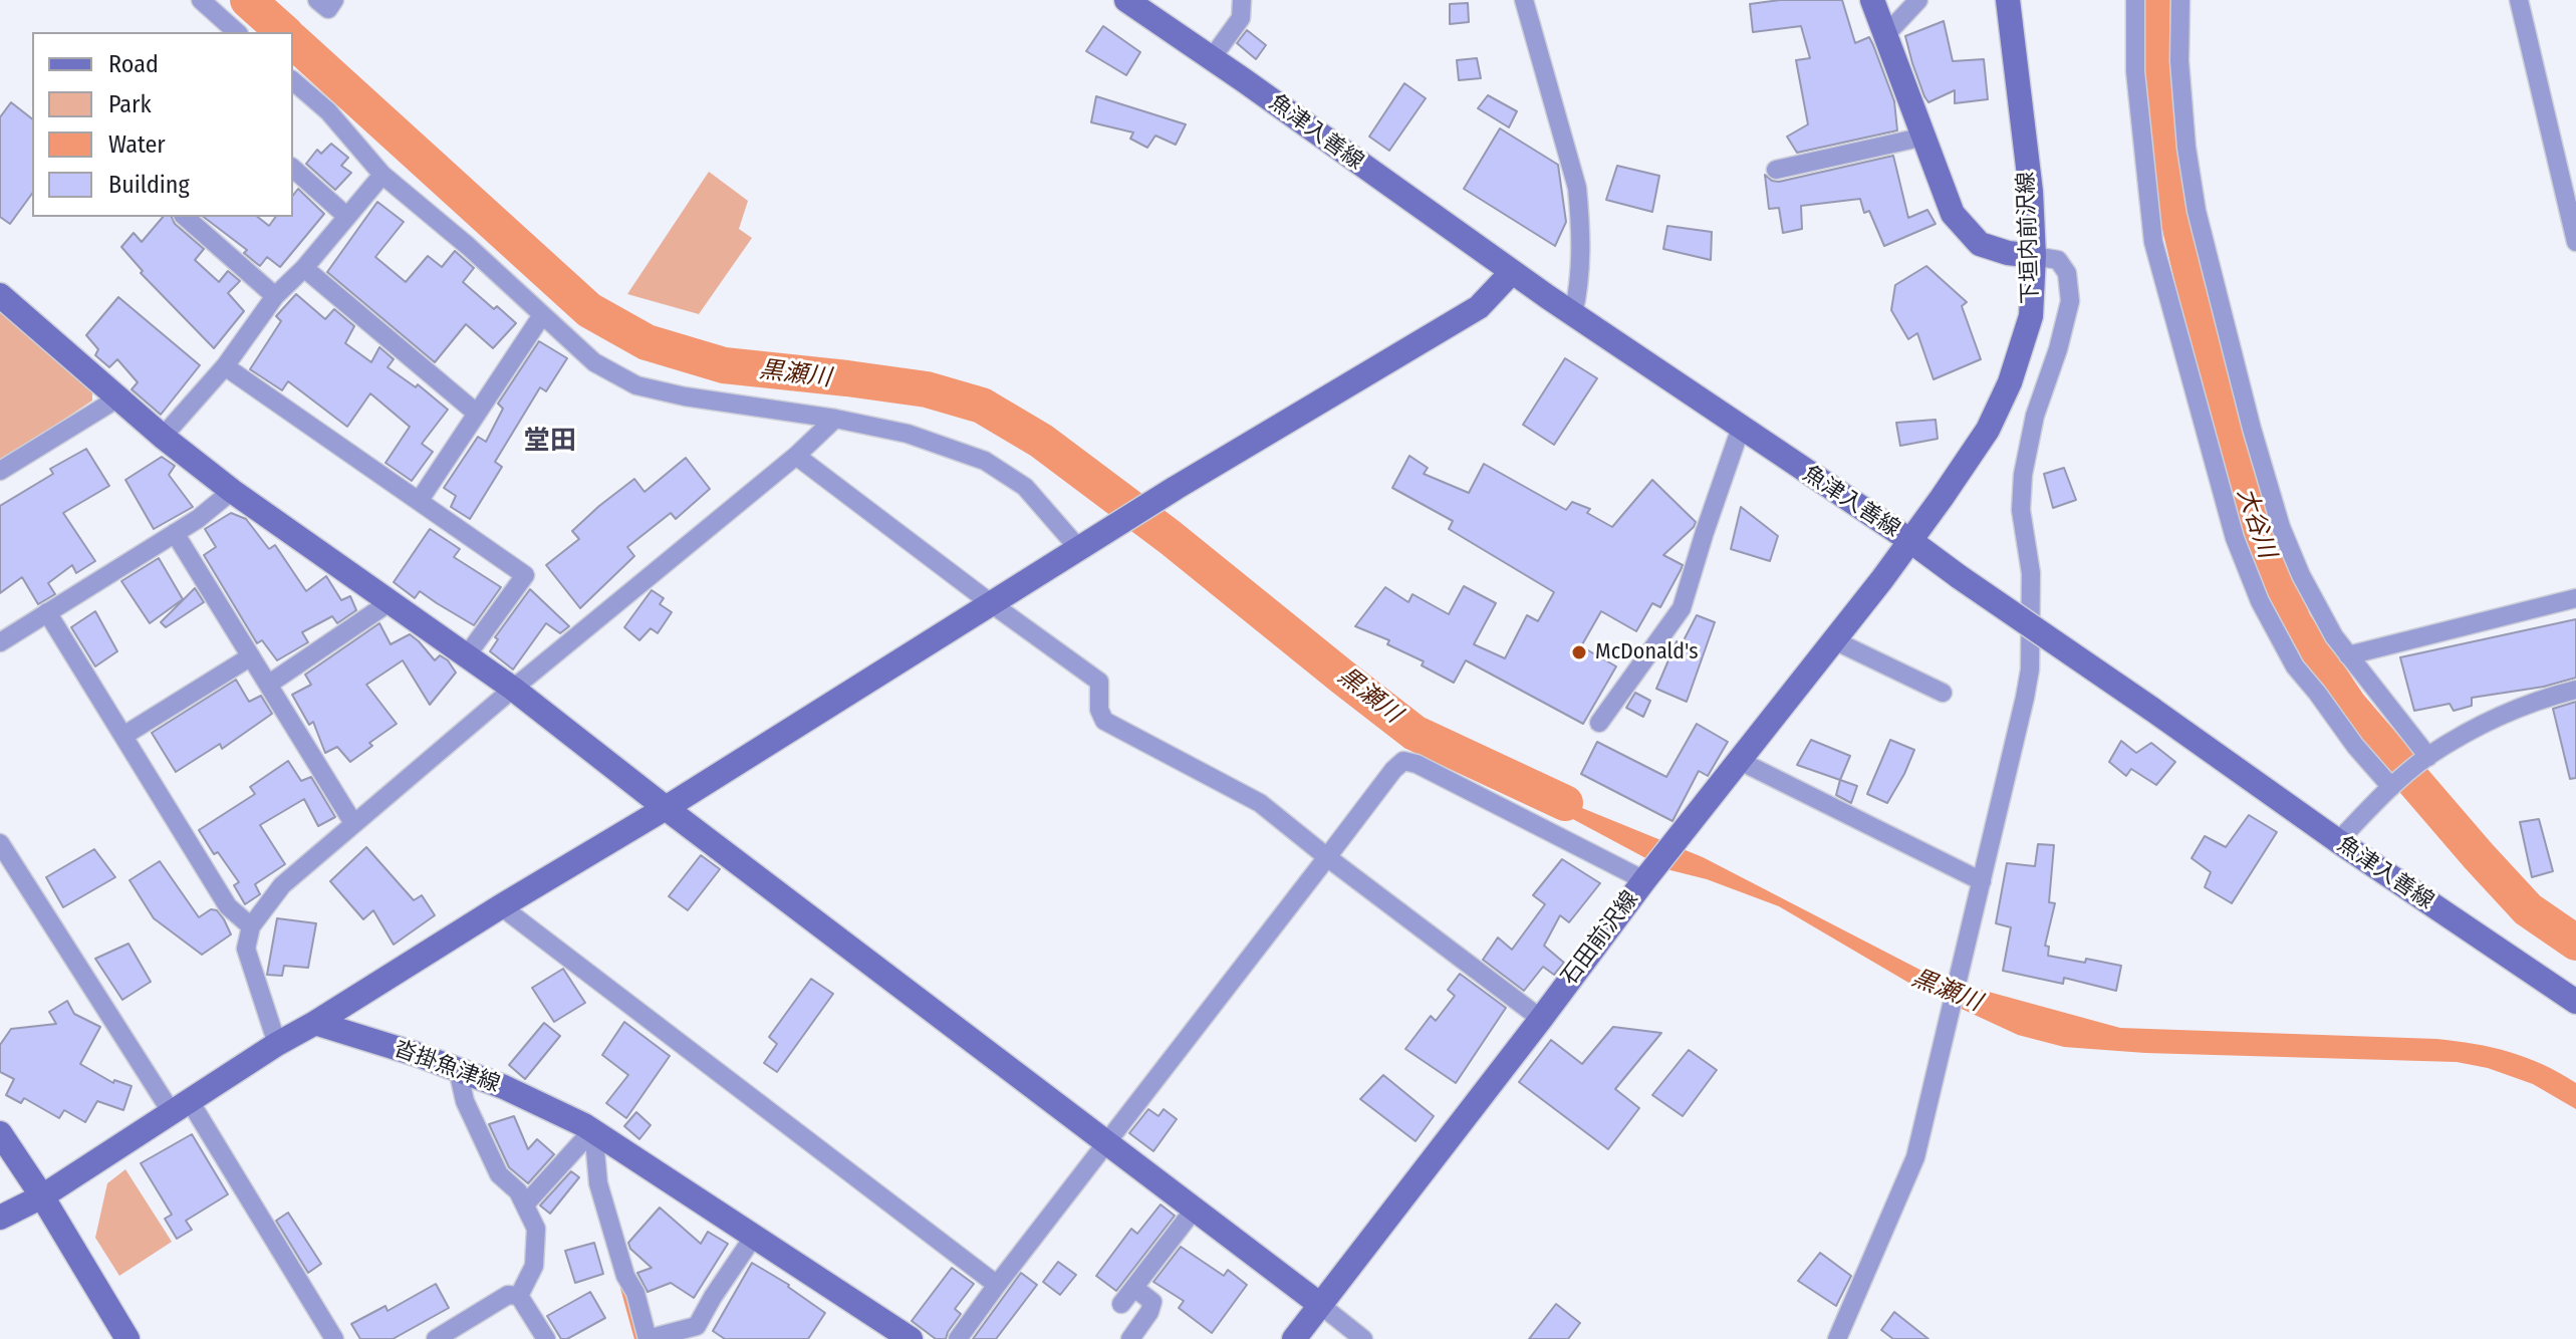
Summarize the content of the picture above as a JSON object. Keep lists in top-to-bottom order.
{
  "streets": {
    "main road": [
      "魚津入善線",
      "下垣内前沢線",
      "石田前沢線",
      "沓掛魚津線"
    ]
  },
  "crossings": [
    ["魚津入善線", "下垣内前沢線"],
    ["魚津入善線", "石田前沢線"],
    ["下垣内前沢線", "石田前沢線"]
  ],
  "districts": ["堂田"],
  "water": ["黒瀬川", "大谷川"],
  "places": ["McDonald's"],
  "legend": [
    "Road",
    "Park",
    "Water",
    "Building"
  ]
}
